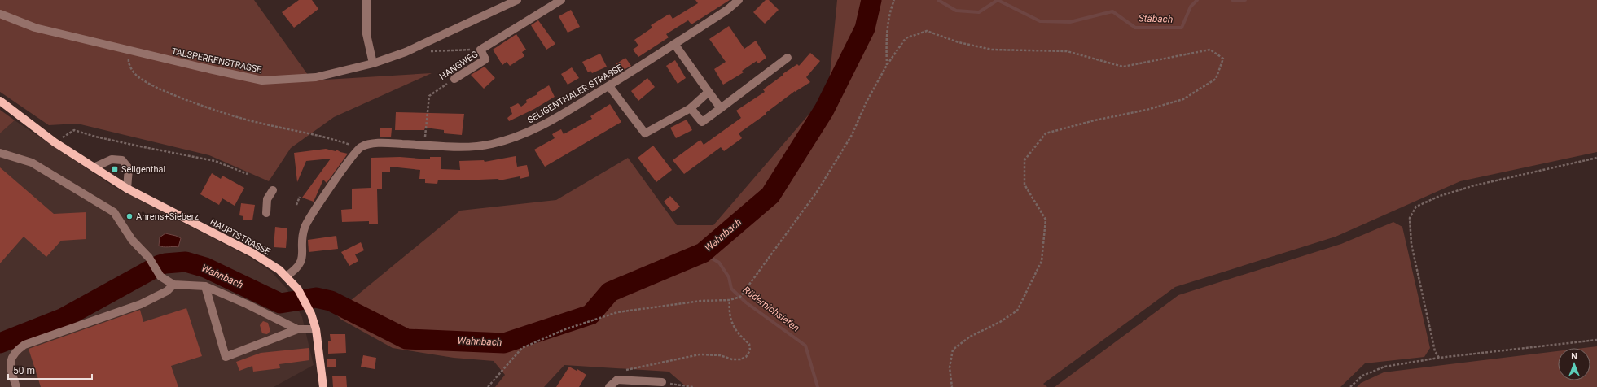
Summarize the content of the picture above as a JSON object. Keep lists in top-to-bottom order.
{
  "streets": {
    "main road": ["HAUPTSTRASSE"],
    "street": ["TALSPERRENSTRASSE", "HANGWEG", "SELIGENTHALER STRASSE"]
  },
  "crossings": [
    ["HANGWEG", "SELIGENTHALER STRASSE"]
  ],
  "water": ["Stäbach", "Wahnbach", "Rüdemichsiefen"],
  "places": {
    "transit": ["Seligenthal"],
    "other": ["Ahrens+Sieberz"]
  },
  "scale_bar": "50 m",
  "north": "top"
}
